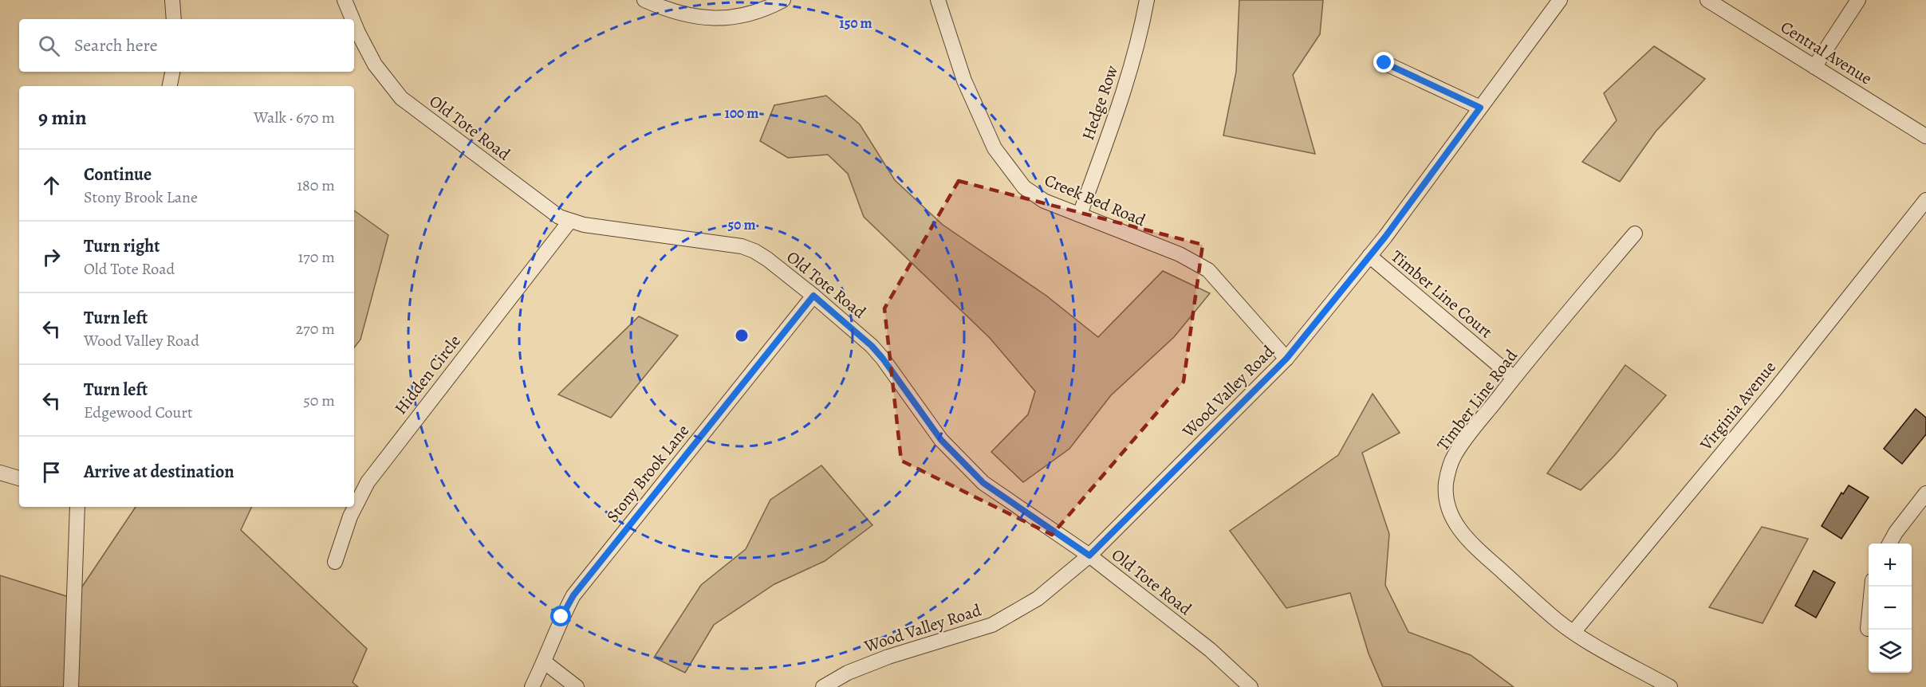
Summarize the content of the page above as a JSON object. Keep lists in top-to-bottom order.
{
  "streets": {
    "street": [
      "Central Avenue",
      "Hedge Row",
      "Old Tote Road",
      "Creek Bed Road",
      "Timber Line Court",
      "Hidden Circle",
      "Wood Valley Road",
      "Timber Line Road",
      "Virginia Avenue",
      "Stony Brook Lane"
    ]
  },
  "crossings": [
    ["Hedge Row", "Creek Bed Road"],
    ["Old Tote Road", "Hidden Circle"],
    ["Old Tote Road", "Wood Valley Road"],
    ["Old Tote Road", "Stony Brook Lane"],
    ["Creek Bed Road", "Wood Valley Road"],
    ["Timber Line Court", "Wood Valley Road"],
    ["Timber Line Court", "Timber Line Road"],
    ["Timber Line Road", "Virginia Avenue"]
  ],
  "page": {
    "search": "Search here",
    "heading": ["9 min", "Walk · 670 m"],
    "list": [
      ["Continue", "Stony Brook Lane", "180 m"],
      ["Turn right", "Old Tote Road", "170 m"],
      ["Turn left", "Wood Valley Road", "270 m"],
      ["Turn left", "Edgewood Court", "50 m"],
      "Arrive at destination"
    ],
    "map_buttons": ["+", "−"]
  },
  "rings": ["150 m", "100 m", "50 m"]
}
